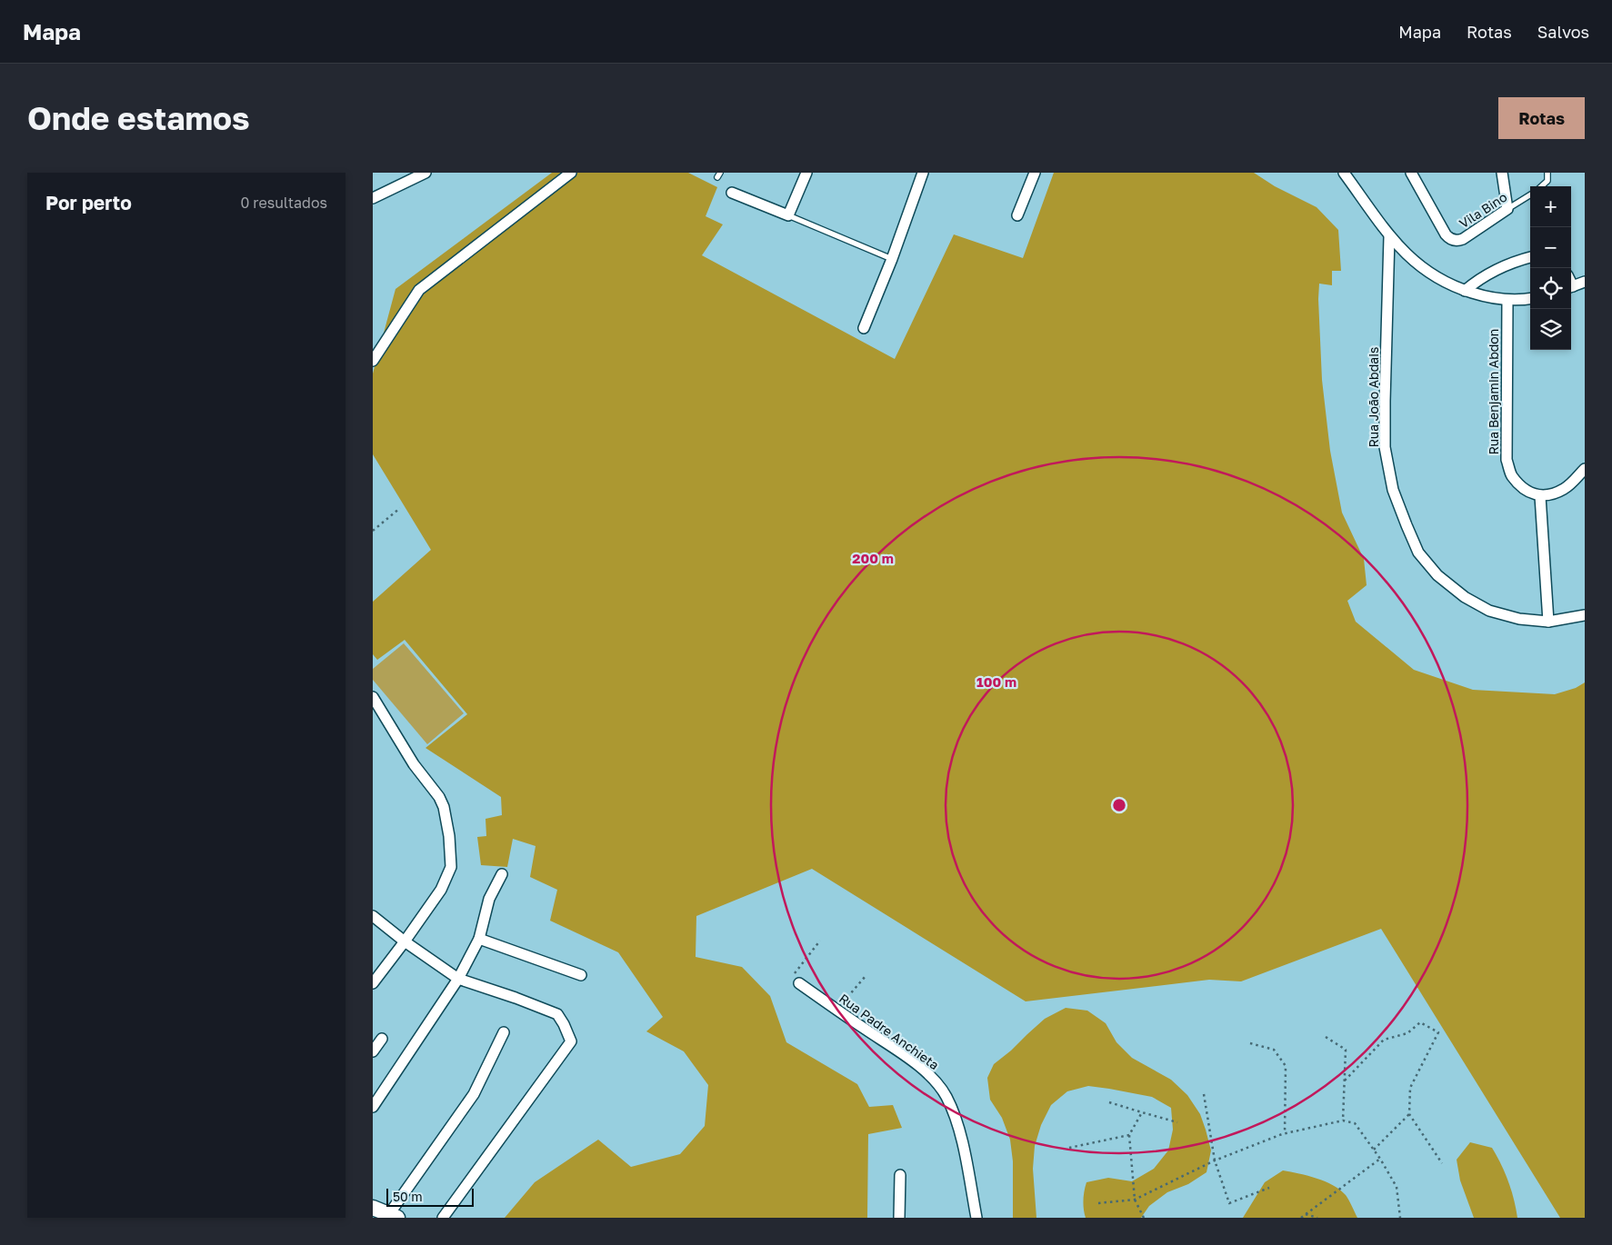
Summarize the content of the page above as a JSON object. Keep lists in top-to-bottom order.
{
  "streets": {
    "street": [
      "Vila Bino",
      "Rua Benjamin Abdon",
      "Rua João Abdais",
      "Rua Padre Anchieta"
    ]
  },
  "scale_bar": "50 m",
  "page": {
    "header": "Mapa",
    "nav": ["Mapa", "Rotas", "Salvos"],
    "buttons": "Rotas",
    "title": "Onde estamos",
    "heading": ["Por perto", "0 resultados"],
    "map_buttons": ["+", "−"],
    "scale": "50 m"
  },
  "rings": ["200 m", "100 m"]
}
